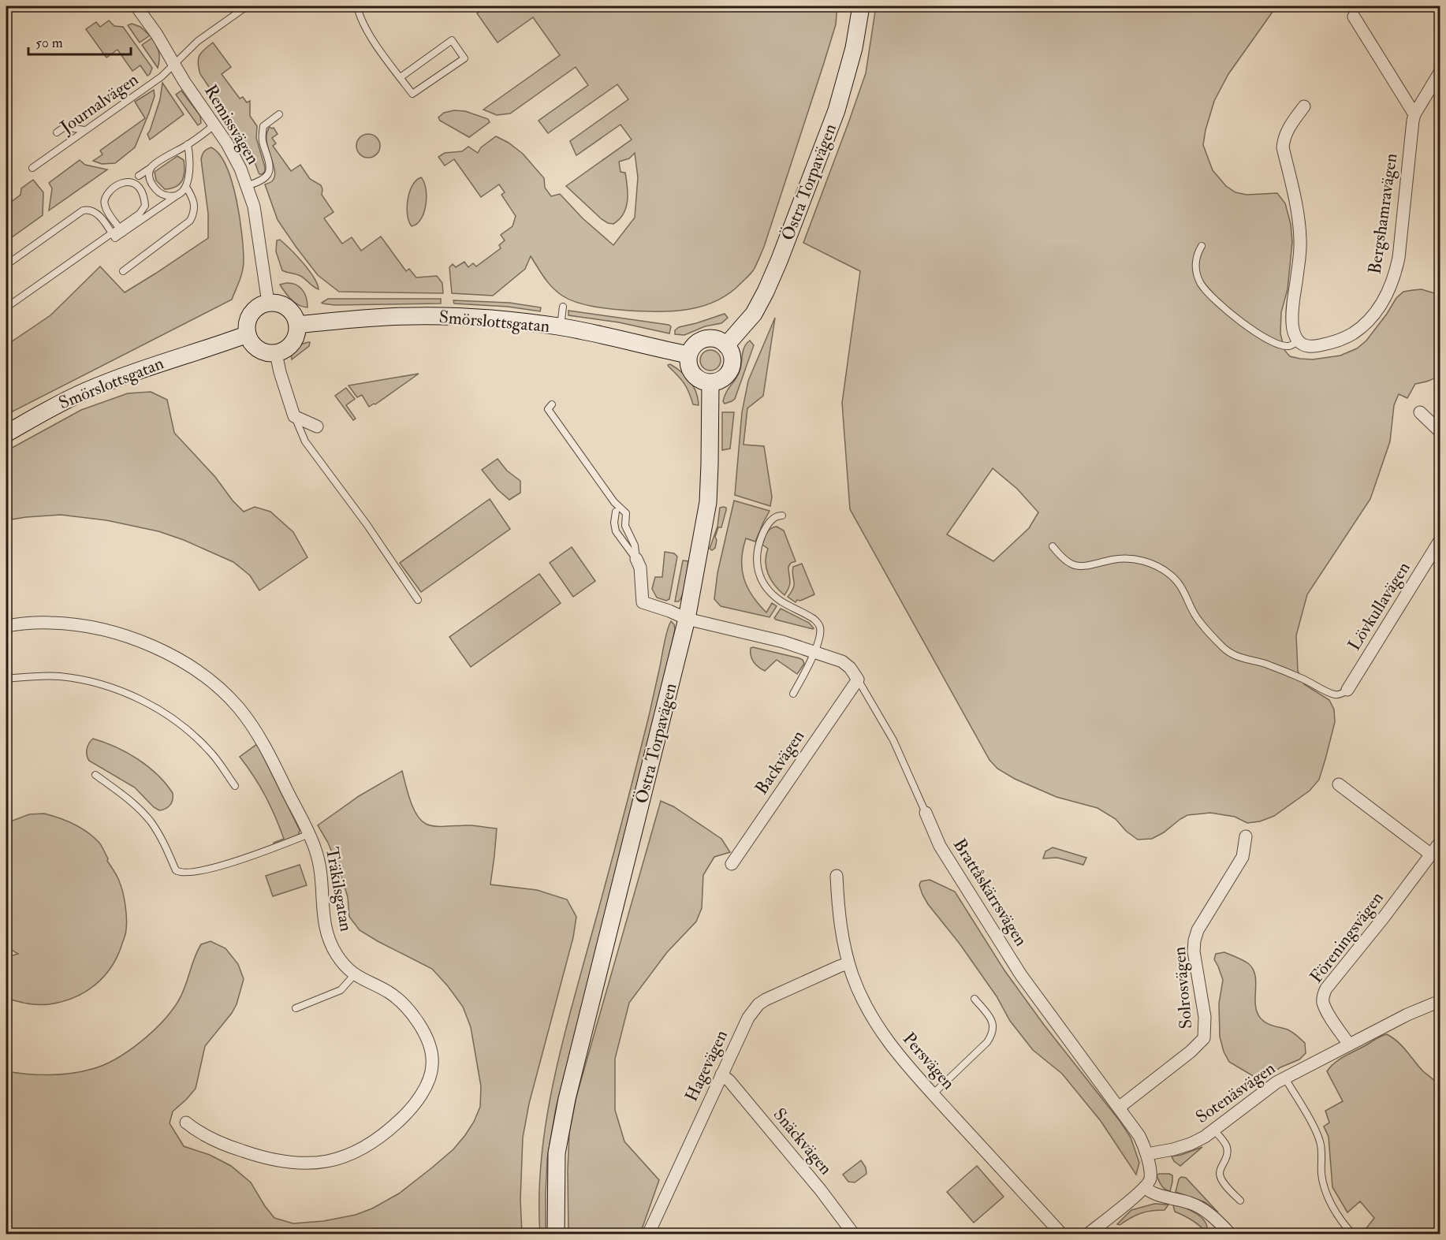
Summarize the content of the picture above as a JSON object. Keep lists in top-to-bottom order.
{
  "streets": {
    "street": [
      "Remissvägen",
      "Östra Torpavägen",
      "Bergshamravägen",
      "Smörslottsgatan",
      "Lövkullavägen",
      "Backvägen",
      "Träkilsgatan",
      "Brattåskärrsvägen",
      "Föreningsvägen",
      "Solrosvägen",
      "Persvägen",
      "Hagevägen",
      "Sotenäsvägen",
      "Snäckvägen"
    ],
    "lane": ["Journalvägen"]
  },
  "crossings": [
    ["Journalvägen", "Remissvägen"],
    ["Remissvägen", "Smörslottsgatan"],
    ["Östra Torpavägen", "Smörslottsgatan"],
    ["Östra Torpavägen", "Brattåskärrsvägen"],
    ["Backvägen", "Brattåskärrsvägen"],
    ["Brattåskärrsvägen", "Solrosvägen"],
    ["Brattåskärrsvägen", "Sotenäsvägen"],
    ["Föreningsvägen", "Sotenäsvägen"],
    ["Persvägen", "Hagevägen"],
    ["Hagevägen", "Snäckvägen"]
  ],
  "scale_bar": "50 m"
}
